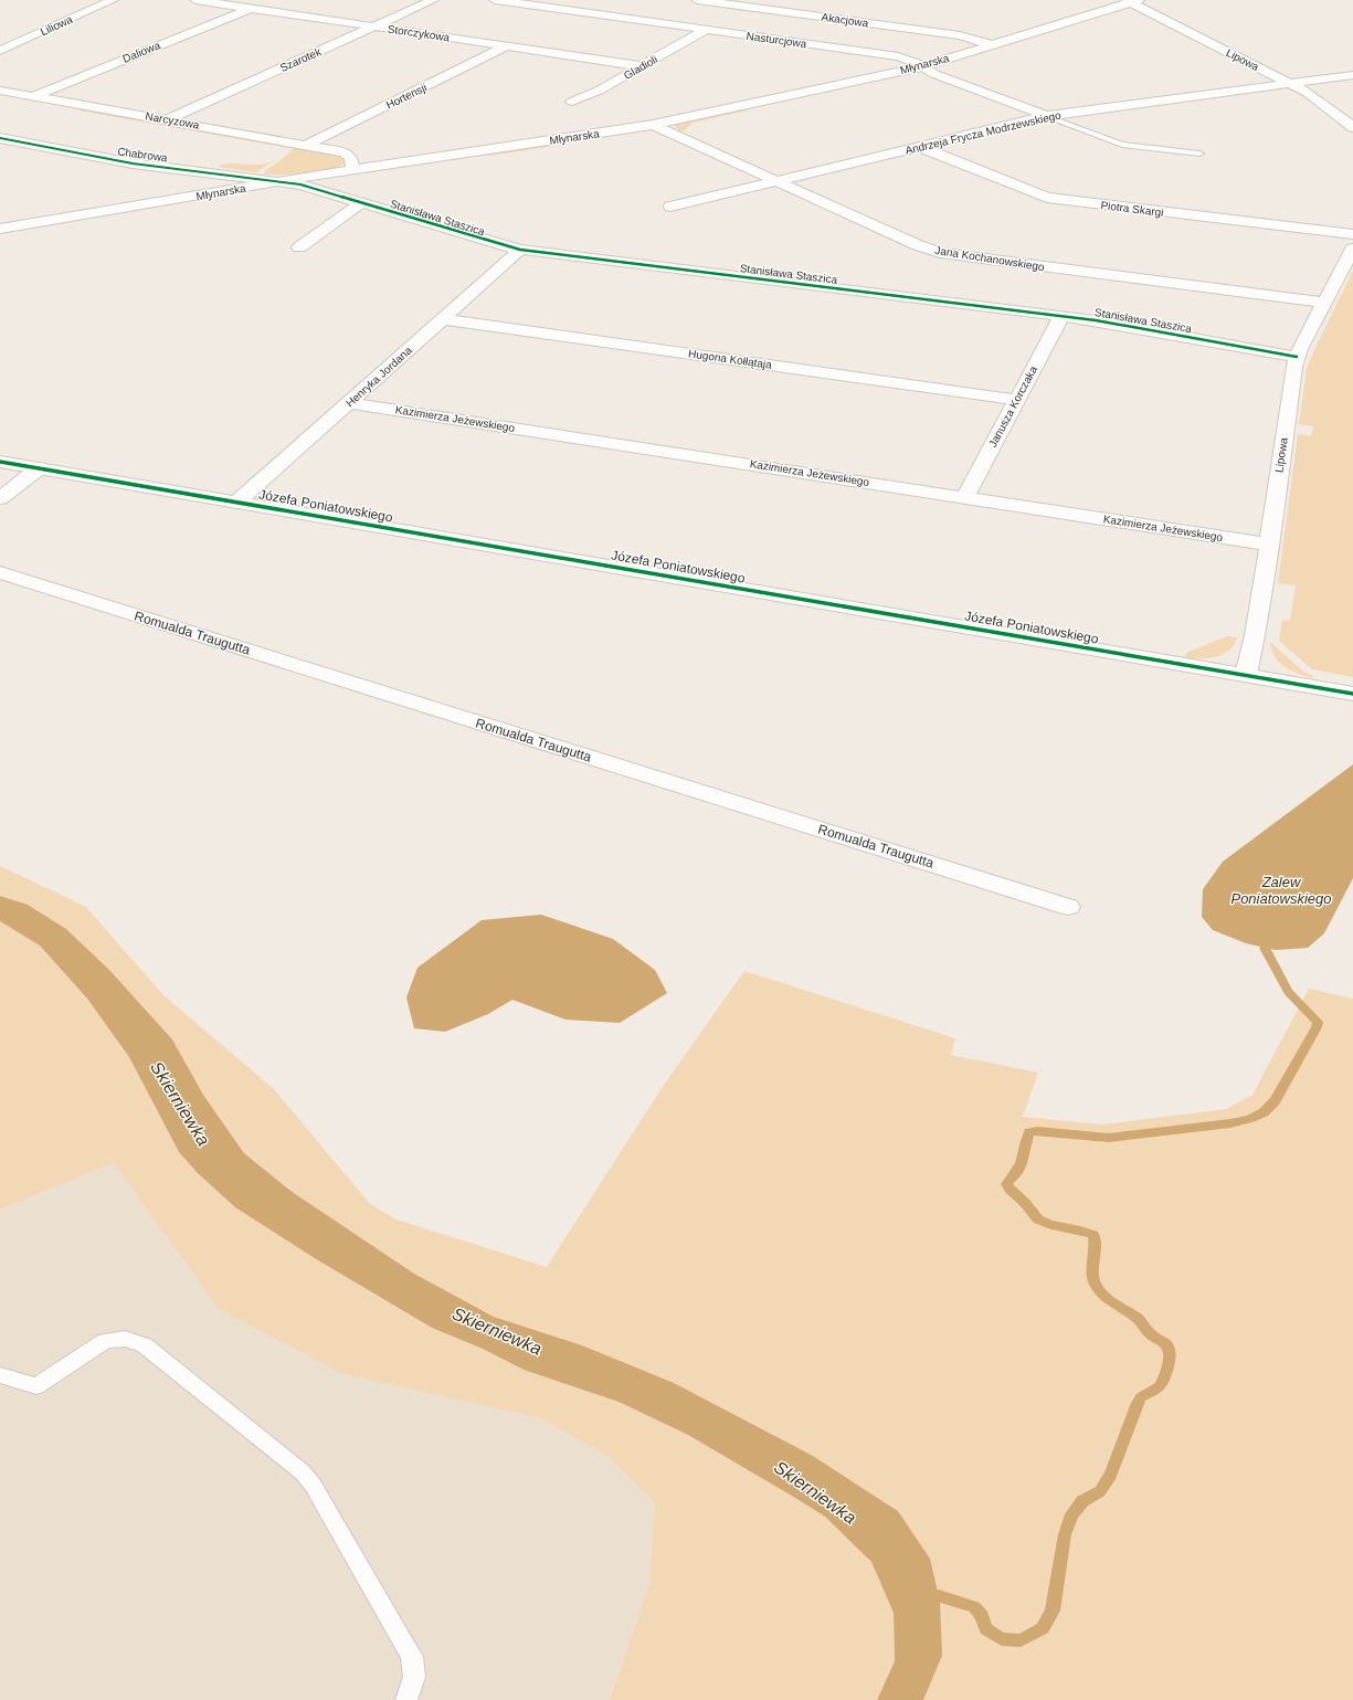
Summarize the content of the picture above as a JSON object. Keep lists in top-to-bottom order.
{
  "streets": {
    "street": [
      "Akacjowa",
      "Liliowa",
      "Storczykowa",
      "Nasturcjowa",
      "Daliowa",
      "Szarotek",
      "Lipowa",
      "Młynarska",
      "Gladioli",
      "Hortensji",
      "Narcyzowa",
      "Andrzeja Frycza Modrzewskiego",
      "Chabrowa",
      "Piotra Skargi",
      "Stanisława Staszica",
      "Jana Kochanowskiego",
      "Hugona Kołłątaja",
      "Henryka Jordana",
      "Janusza Korczaka",
      "Kazimierza Jeżewskiego",
      "Józefa Poniatowskiego",
      "Romualda Traugutta"
    ]
  },
  "crossings": [
    ["Akacjowa", "Młynarska"],
    ["Storczykowa", "Daliowa"],
    ["Storczykowa", "Szarotek"],
    ["Storczykowa", "Gladioli"],
    ["Storczykowa", "Hortensji"],
    ["Nasturcjowa", "Młynarska"],
    ["Nasturcjowa", "Gladioli"],
    ["Nasturcjowa", "Andrzeja Frycza Modrzewskiego"],
    ["Daliowa", "Narcyzowa"],
    ["Szarotek", "Narcyzowa"],
    ["Lipowa", "Młynarska"],
    ["Lipowa", "Andrzeja Frycza Modrzewskiego"],
    ["Lipowa", "Stanisława Staszica"],
    ["Lipowa", "Jana Kochanowskiego"],
    ["Lipowa", "Kazimierza Jeżewskiego"],
    ["Lipowa", "Józefa Poniatowskiego"],
    ["Młynarska", "Narcyzowa"],
    ["Młynarska", "Chabrowa"],
    ["Młynarska", "Stanisława Staszica"],
    ["Młynarska", "Jana Kochanowskiego"],
    ["Hortensji", "Narcyzowa"],
    ["Andrzeja Frycza Modrzewskiego", "Piotra Skargi"],
    ["Andrzeja Frycza Modrzewskiego", "Jana Kochanowskiego"],
    ["Chabrowa", "Stanisława Staszica"],
    ["Stanisława Staszica", "Henryka Jordana"],
    ["Stanisława Staszica", "Janusza Korczaka"],
    ["Hugona Kołłątaja", "Henryka Jordana"],
    ["Hugona Kołłątaja", "Janusza Korczaka"],
    ["Henryka Jordana", "Kazimierza Jeżewskiego"],
    ["Henryka Jordana", "Józefa Poniatowskiego"],
    ["Janusza Korczaka", "Kazimierza Jeżewskiego"]
  ],
  "water": ["Zalew Poniatowskiego", "Skierniewka"]
}
